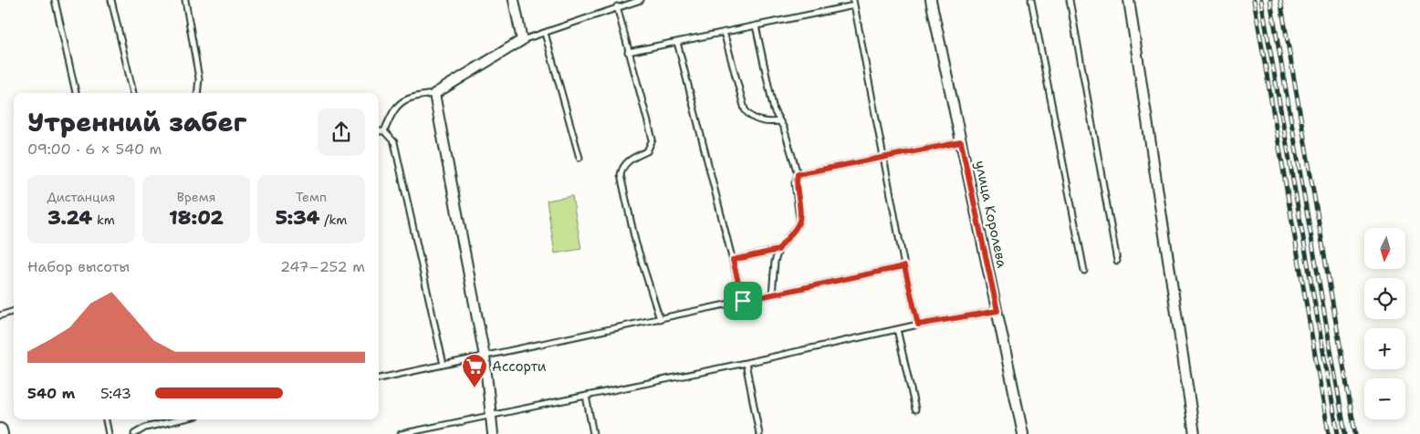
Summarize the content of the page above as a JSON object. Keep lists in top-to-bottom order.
{
  "streets": {
    "street": ["улица Королева"]
  },
  "places": {
    "supermarket": ["Ассорти"]
  },
  "north": "bottom",
  "page": {
    "heading": ["Утренний забег", "09:00 · 6 × 540 m"],
    "stats": [
      ["Дистанция", "3.24 km"],
      ["Время", "18:02"],
      ["Темп", "5:34 /km"]
    ],
    "map_buttons": ["+", "−"],
    "chart": ["Набор высоты", "247–252 m"],
    "list": [
      {
        "name": "540 m",
        "note": "5:43"
      }
    ]
  }
}
